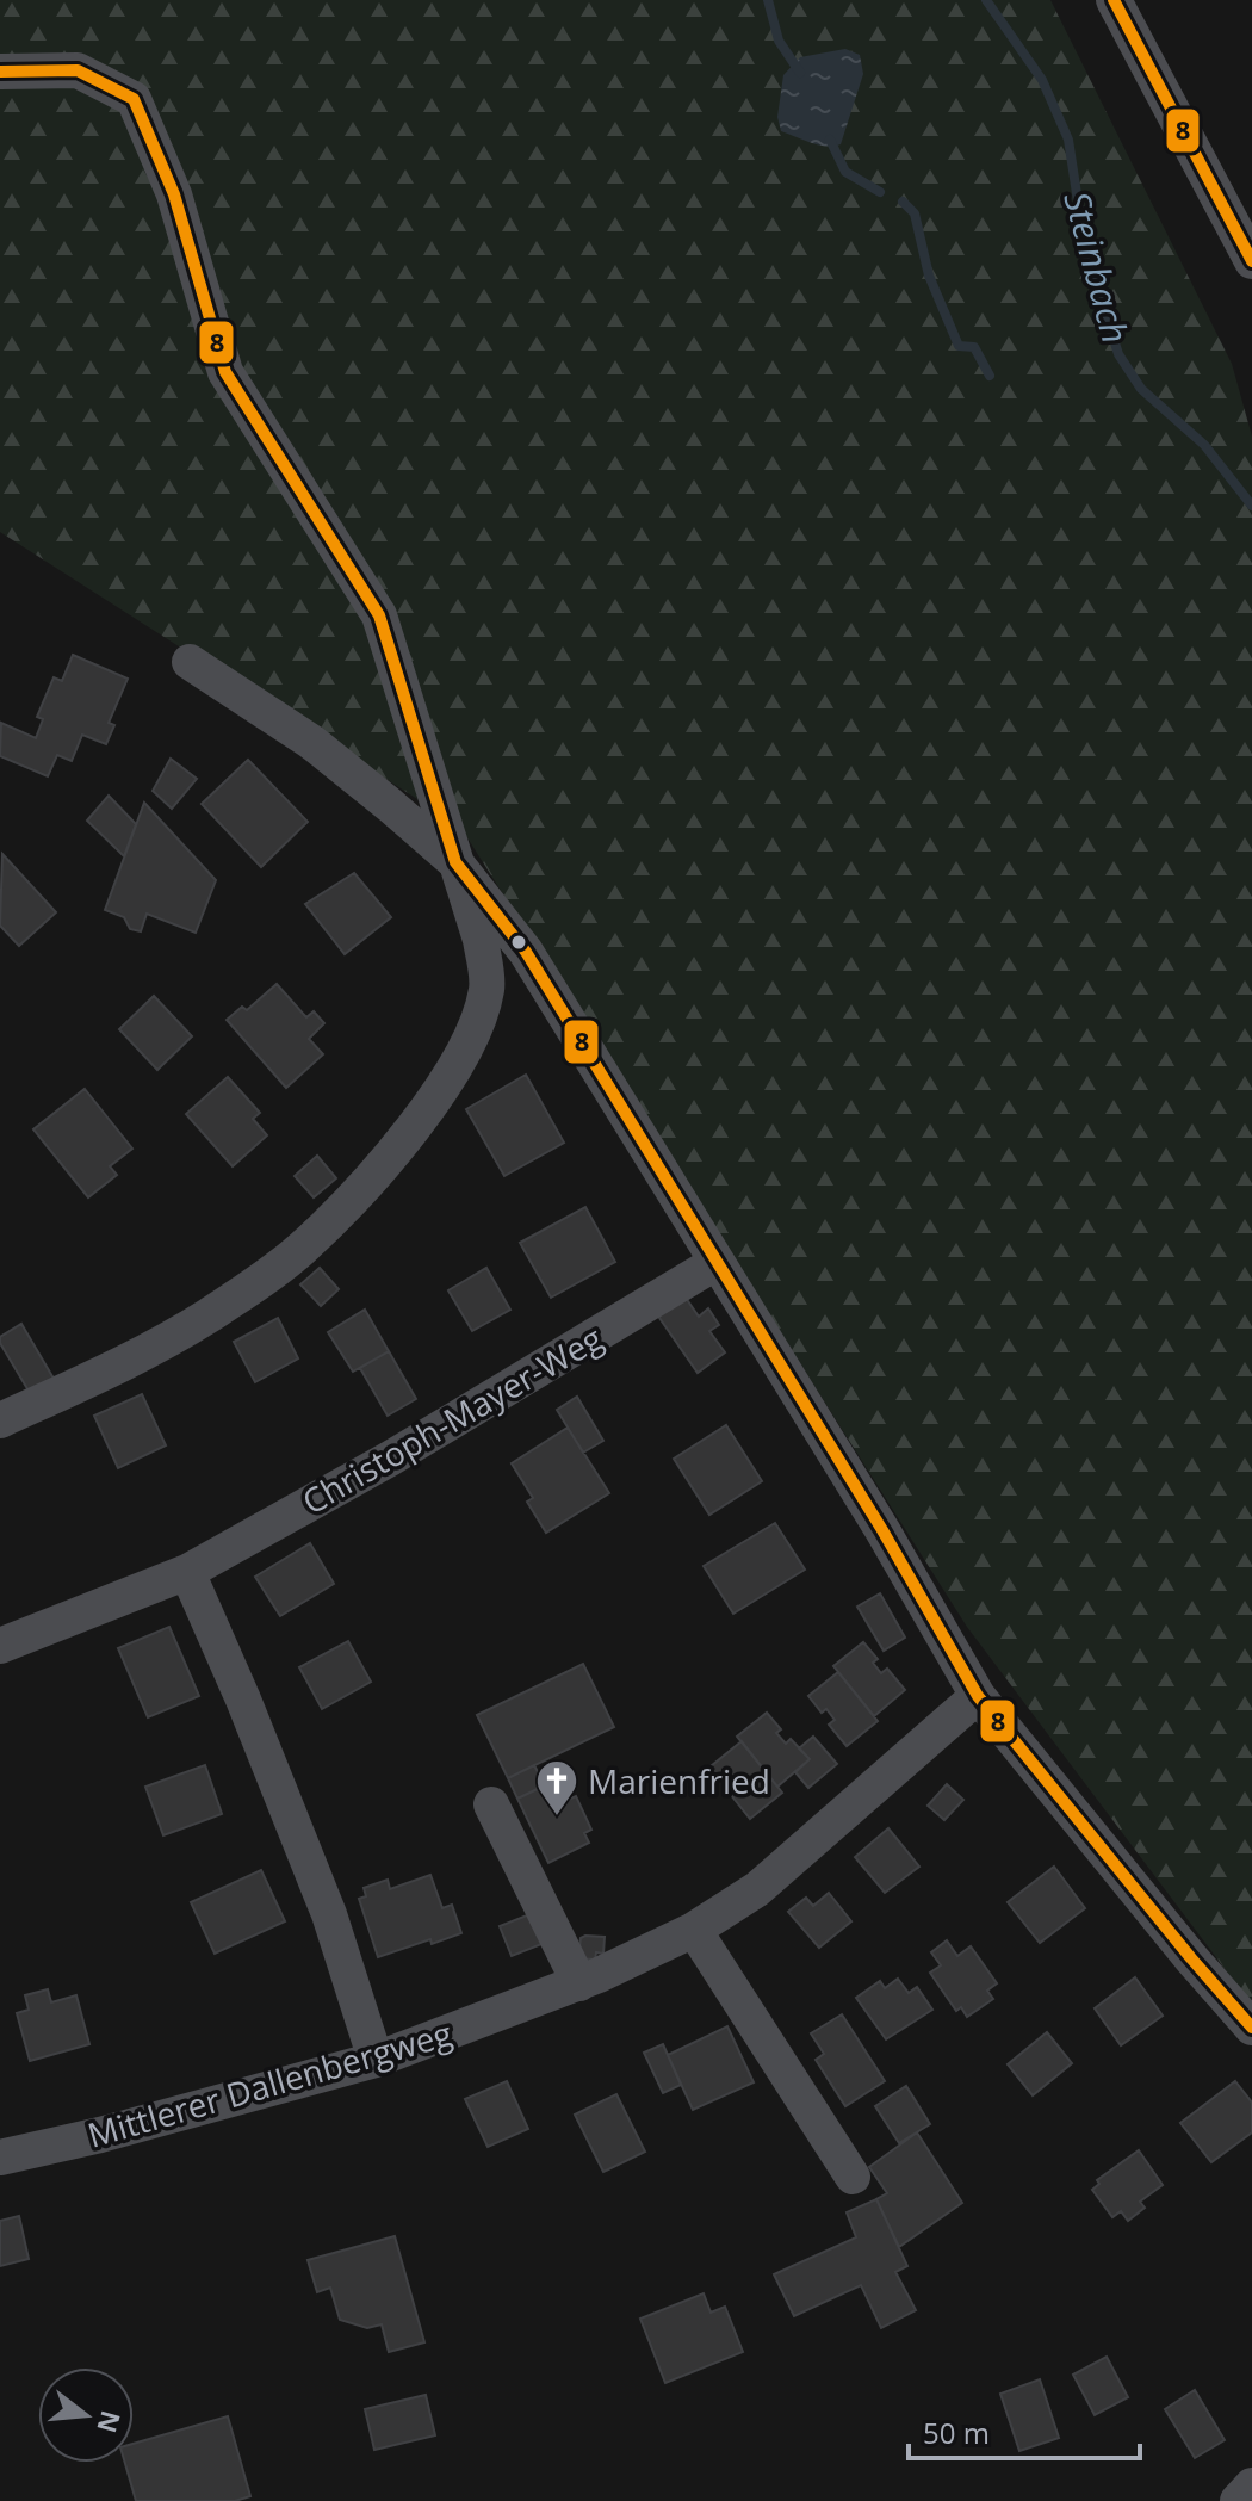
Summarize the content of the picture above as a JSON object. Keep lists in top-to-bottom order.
{
  "streets": {
    "street": ["Christoph-Mayer-Weg", "Mittlerer Dallenbergweg"]
  },
  "water": ["Steinbach"],
  "places": {
    "church": ["Marienfried"]
  },
  "lines": ["transit line 8"],
  "scale_bar": "50 m",
  "north": "right"
}
